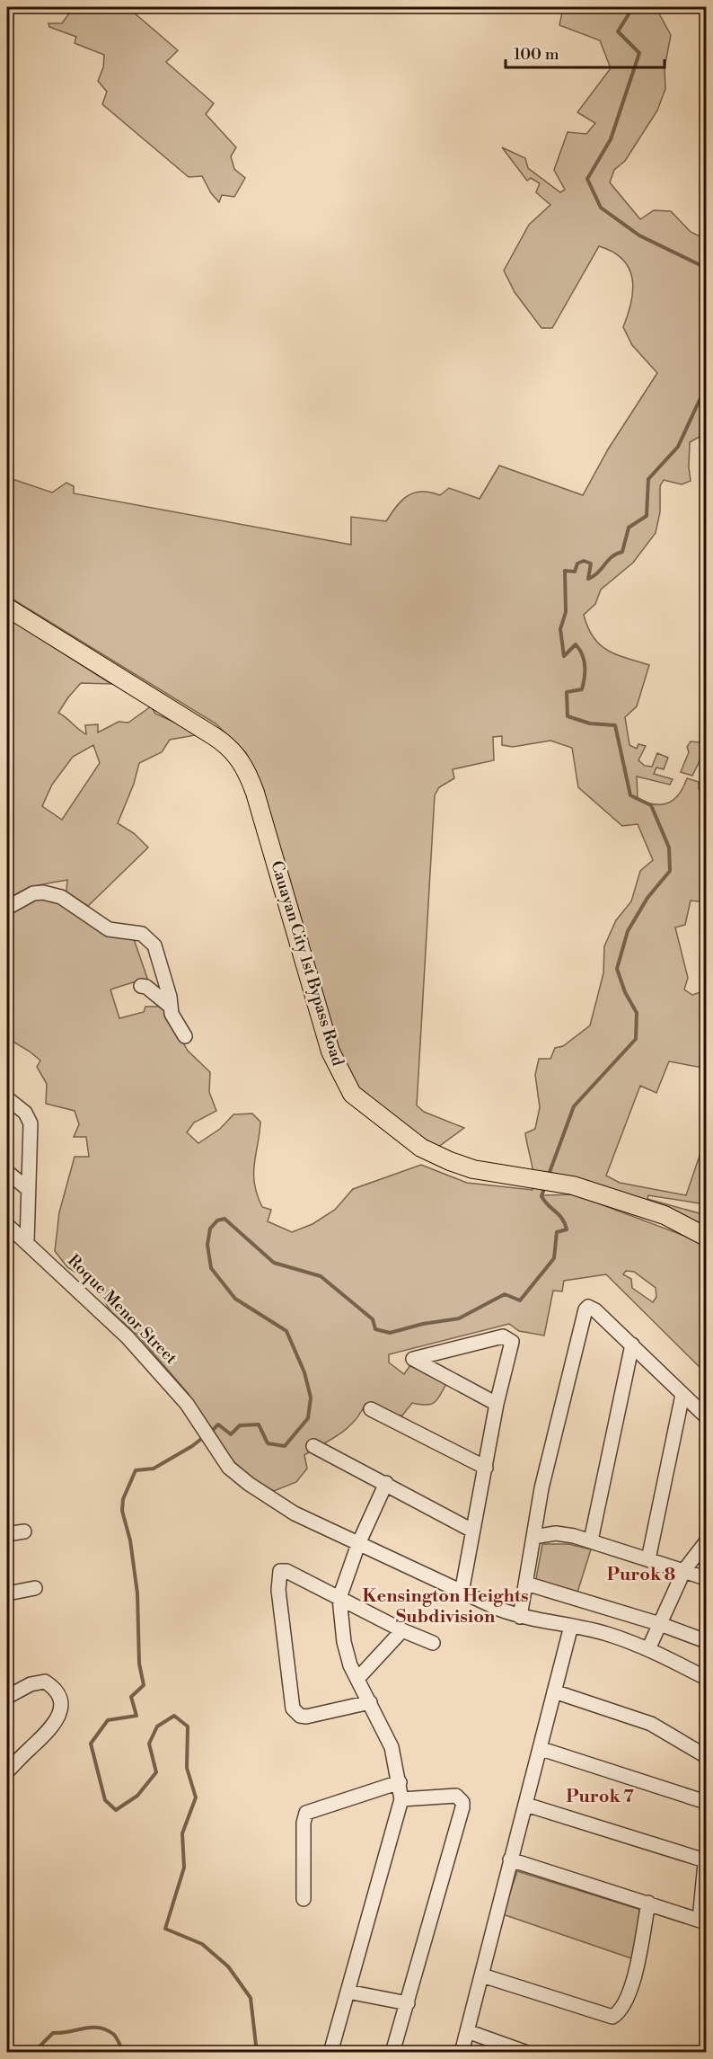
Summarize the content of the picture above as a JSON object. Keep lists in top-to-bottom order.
{
  "streets": {
    "main road": ["Cauayan City 1st Bypass Road"],
    "street": ["Roque Menor Street"]
  },
  "districts": ["Purok 8", "Kensington Heights Subdivision", "Purok 7"],
  "scale_bar": "100 m"
}
